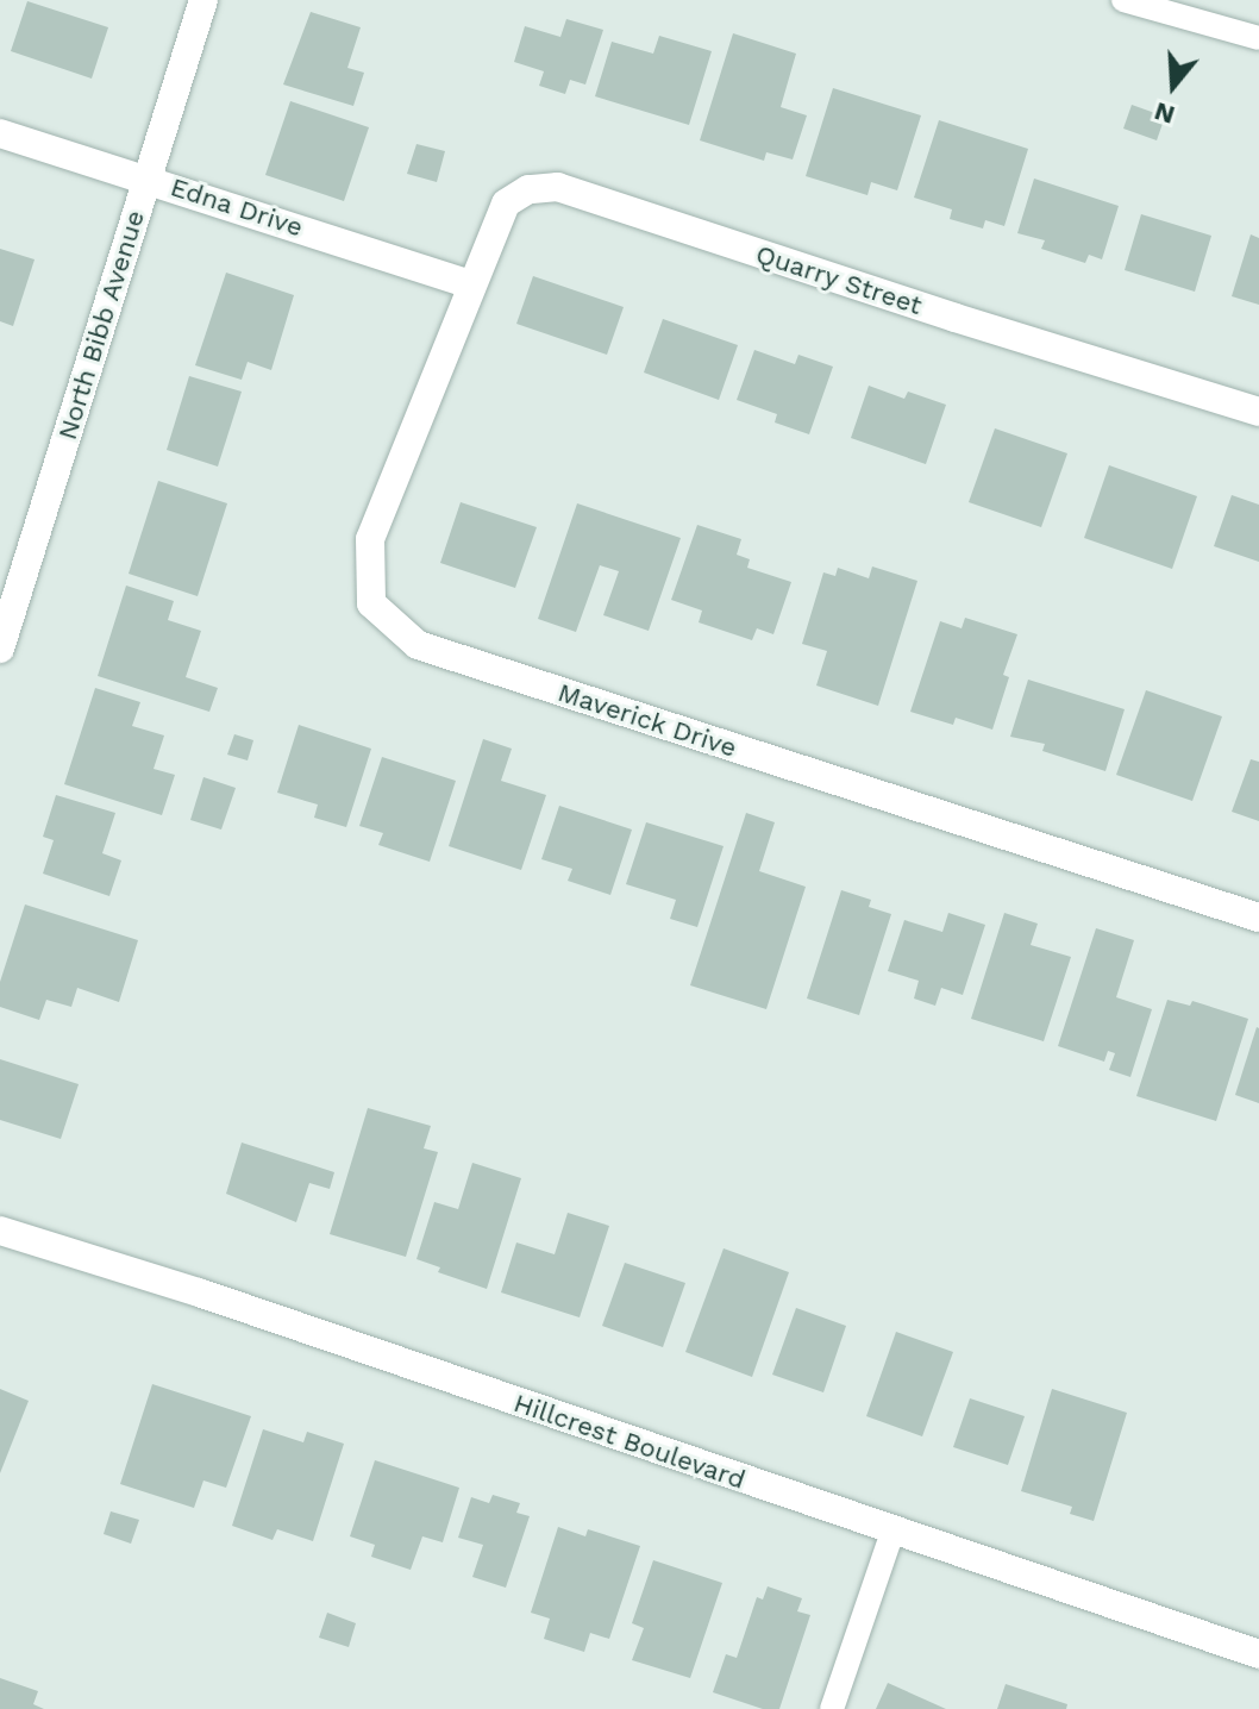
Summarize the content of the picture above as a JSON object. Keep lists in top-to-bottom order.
{
  "streets": {
    "street": [
      "Edna Drive",
      "Quarry Street",
      "North Bibb Avenue",
      "Maverick Drive",
      "Hillcrest Boulevard"
    ]
  },
  "crossings": [
    ["Edna Drive", "Quarry Street"],
    ["Edna Drive", "North Bibb Avenue"],
    ["Edna Drive", "Maverick Drive"],
    ["Quarry Street", "Maverick Drive"]
  ],
  "north": "bottom"
}
